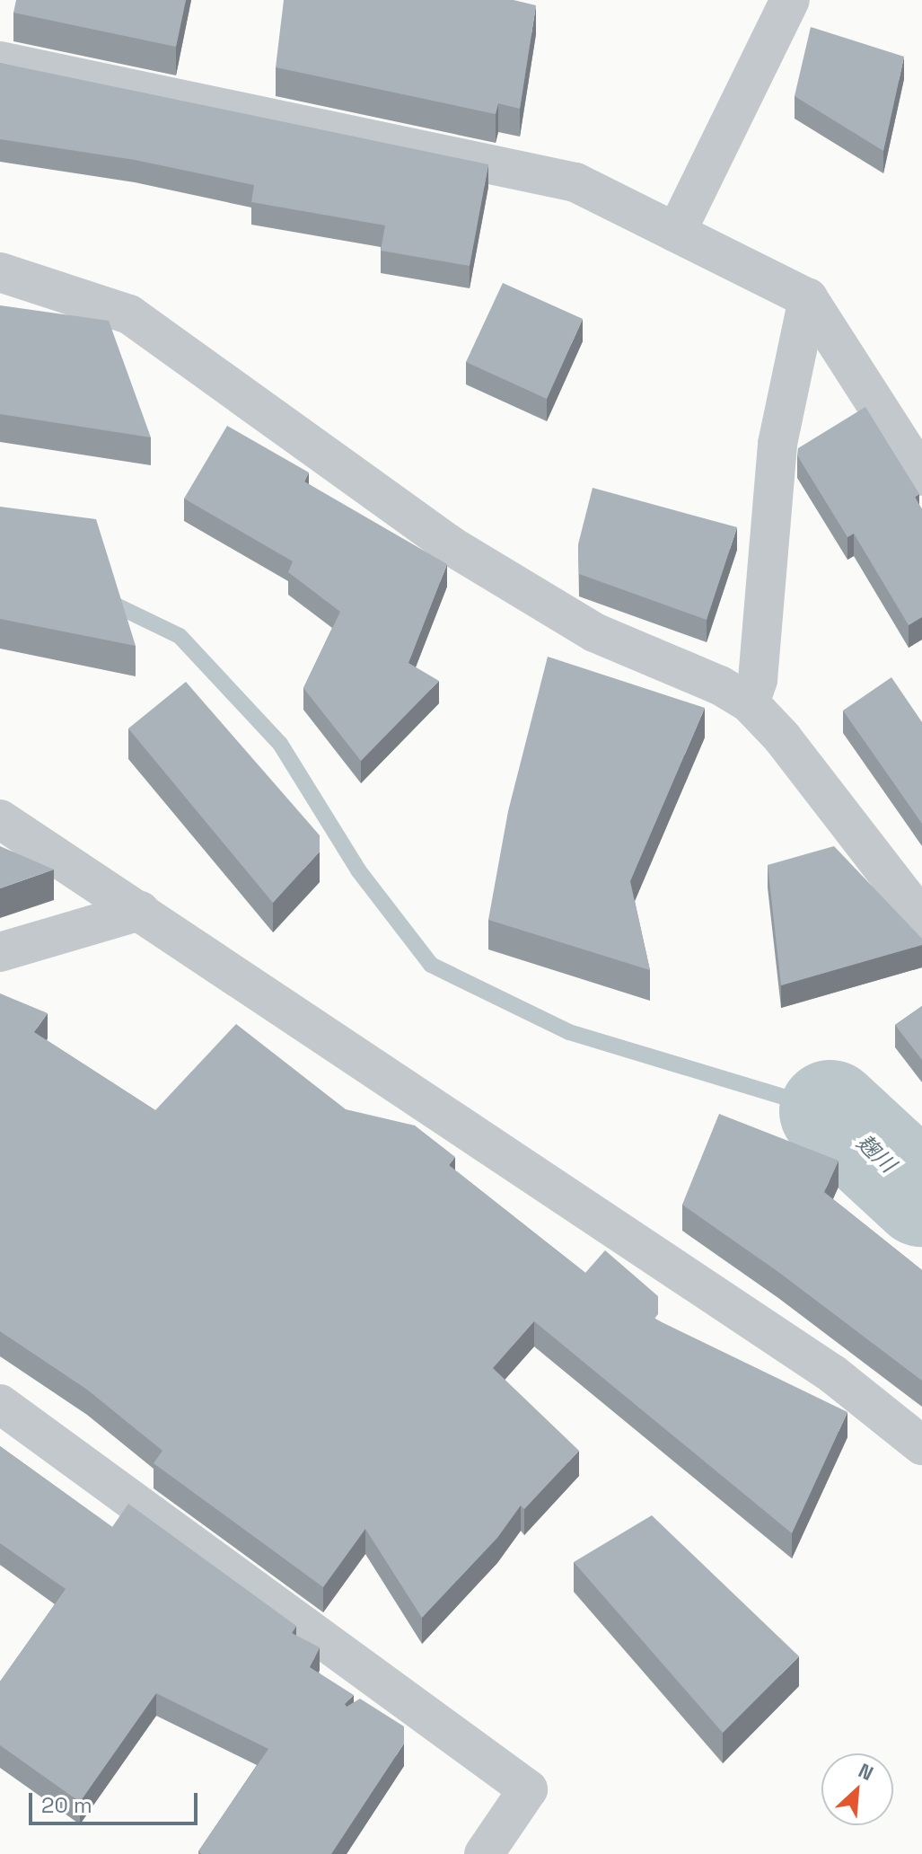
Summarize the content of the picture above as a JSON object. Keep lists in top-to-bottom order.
{
  "water": ["麹川"],
  "scale_bar": "20 m",
  "north": "top right"
}
